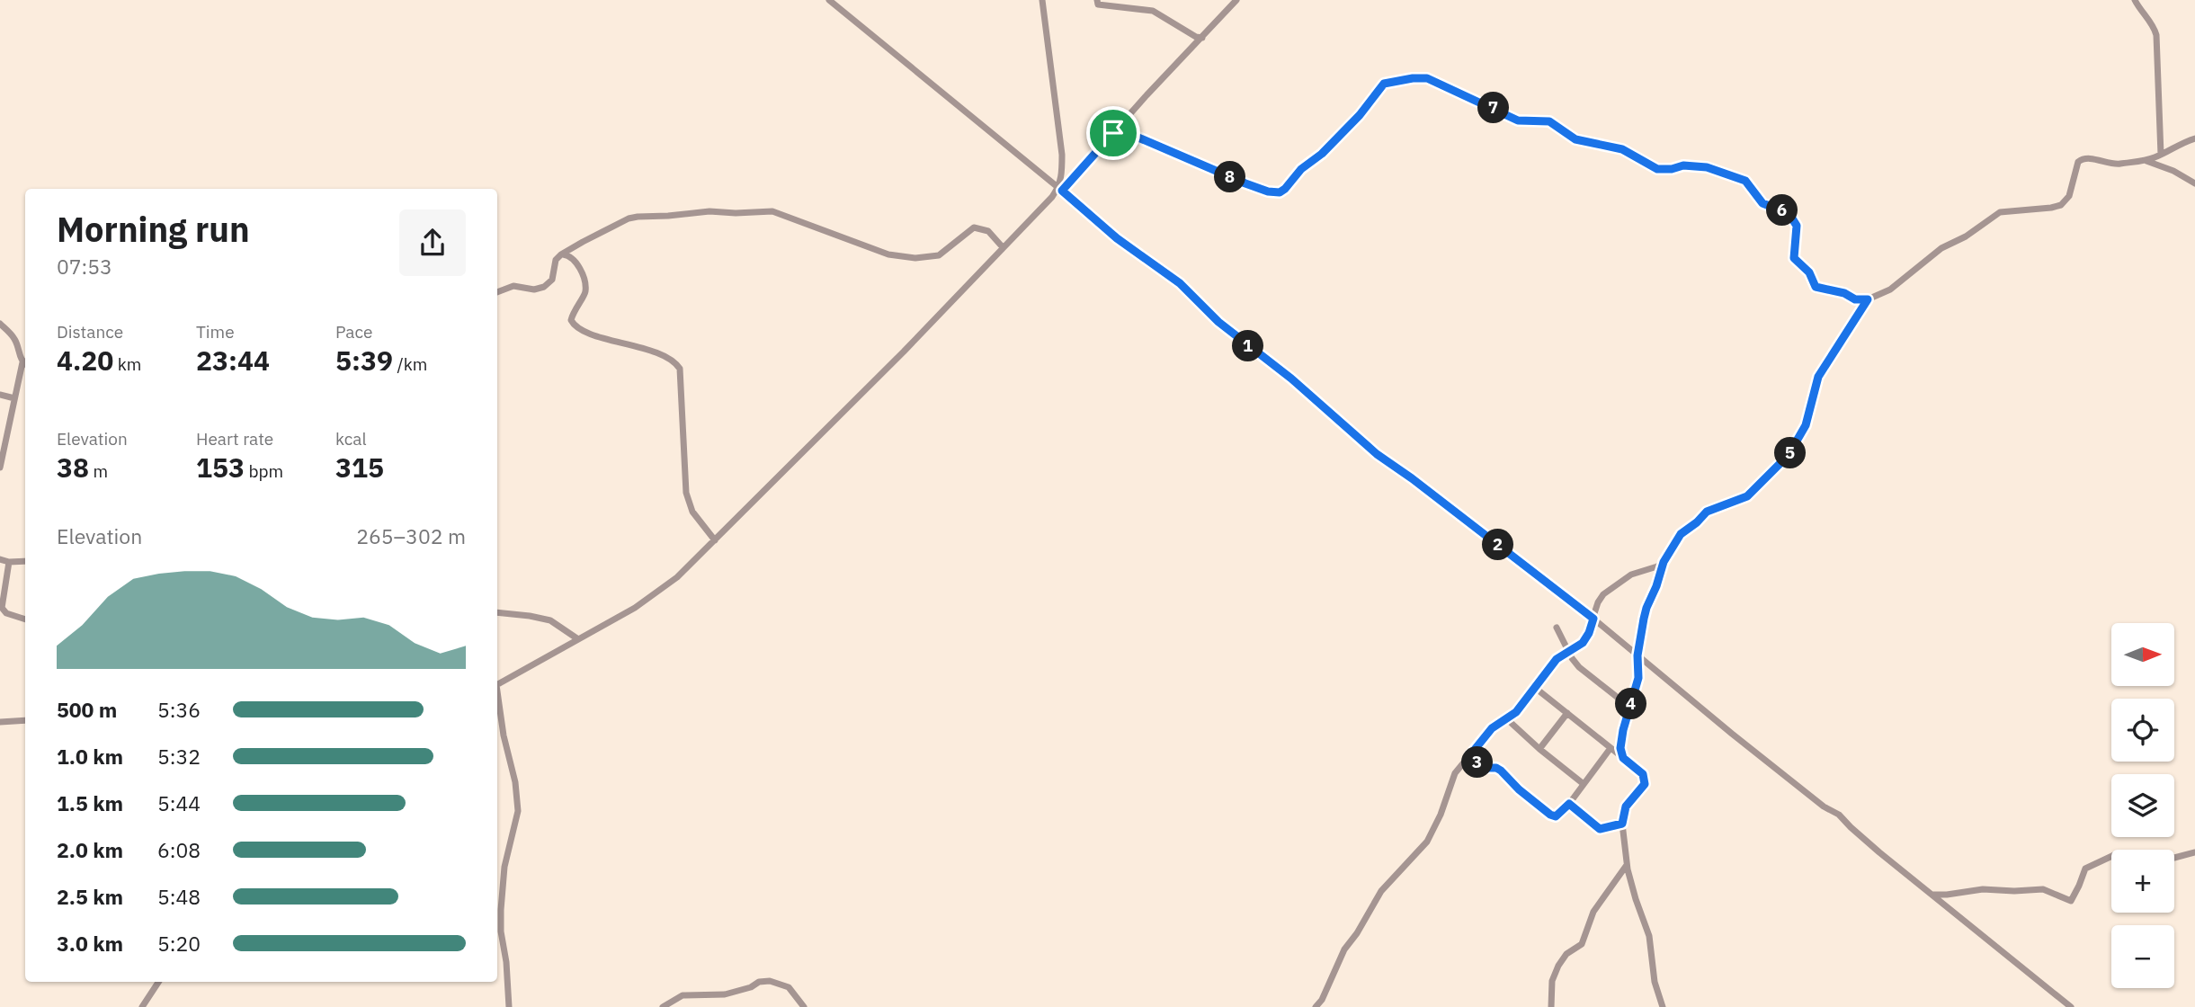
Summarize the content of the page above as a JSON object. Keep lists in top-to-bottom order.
{
  "north": "right",
  "page": {
    "pins": [
      "7",
      "8",
      "6",
      "1",
      "5",
      "2",
      "4",
      "3"
    ],
    "heading": ["Morning run", "07:53"],
    "stats": [
      ["Distance", "4.20 km"],
      ["Time", "23:44"],
      ["Pace", "5:39 /km"],
      ["Elevation", "38 m"],
      ["Heart rate", "153 bpm"],
      ["kcal", "315"]
    ],
    "chart": ["Elevation", "265–302 m"],
    "map_buttons": ["+", "−"],
    "list": [
      {
        "name": "500 m",
        "note": "5:36"
      },
      {
        "name": "1.0 km",
        "note": "5:32"
      },
      {
        "name": "1.5 km",
        "note": "5:44"
      },
      {
        "name": "2.0 km",
        "note": "6:08"
      },
      {
        "name": "2.5 km",
        "note": "5:48"
      },
      {
        "name": "3.0 km",
        "note": "5:20"
      }
    ]
  }
}
